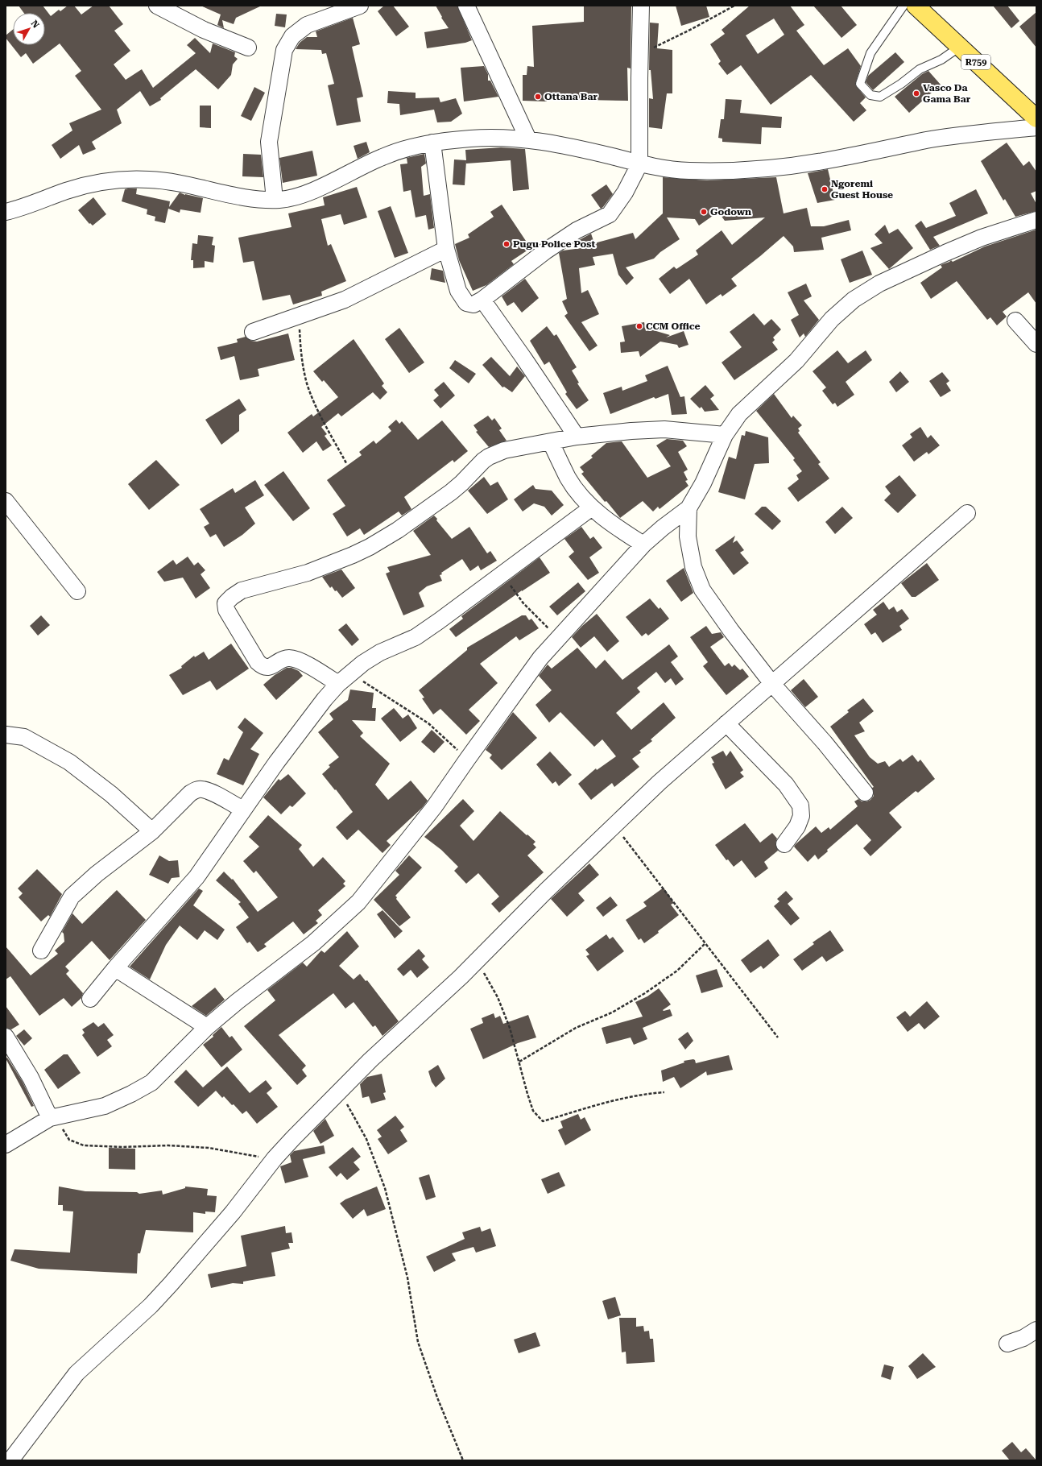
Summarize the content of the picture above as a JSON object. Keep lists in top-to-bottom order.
{
  "streets": {
    "main road": ["R759"]
  },
  "places": [
    "Vasco Da Gama Bar",
    "Ottana Bar",
    "Ngoremi Guest House",
    "Godown",
    "Pugu Police Post",
    "CCM Office"
  ],
  "north": "top right"
}
